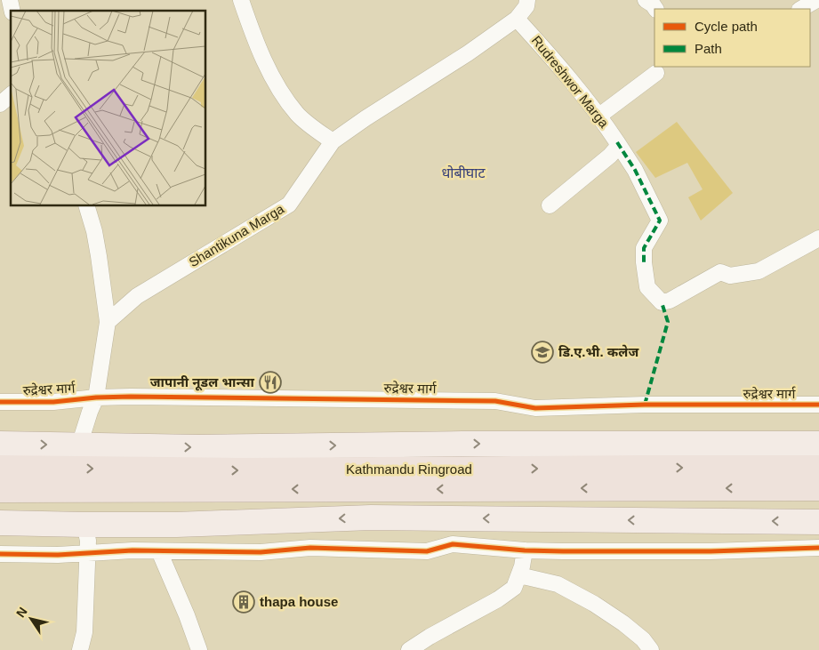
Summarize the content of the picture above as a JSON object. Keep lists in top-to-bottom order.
{
  "streets": {
    "highway": ["Kathmandu Ringroad"],
    "street": ["Rudreshwor Marga", "Shantikuna Marga", "रुद्रेश्वर मार्ग"]
  },
  "crossings": [
    ["Rudreshwor Marga", "Shantikuna Marga"]
  ],
  "districts": ["धोबीघाट"],
  "places": {
    "school or university": ["डि.ए.भी. कलेज"],
    "restaurant": ["जापानी नूडल भान्सा"],
    "building": ["thapa house"]
  },
  "legend": ["Cycle path", "Path"],
  "north": "top left"
}
